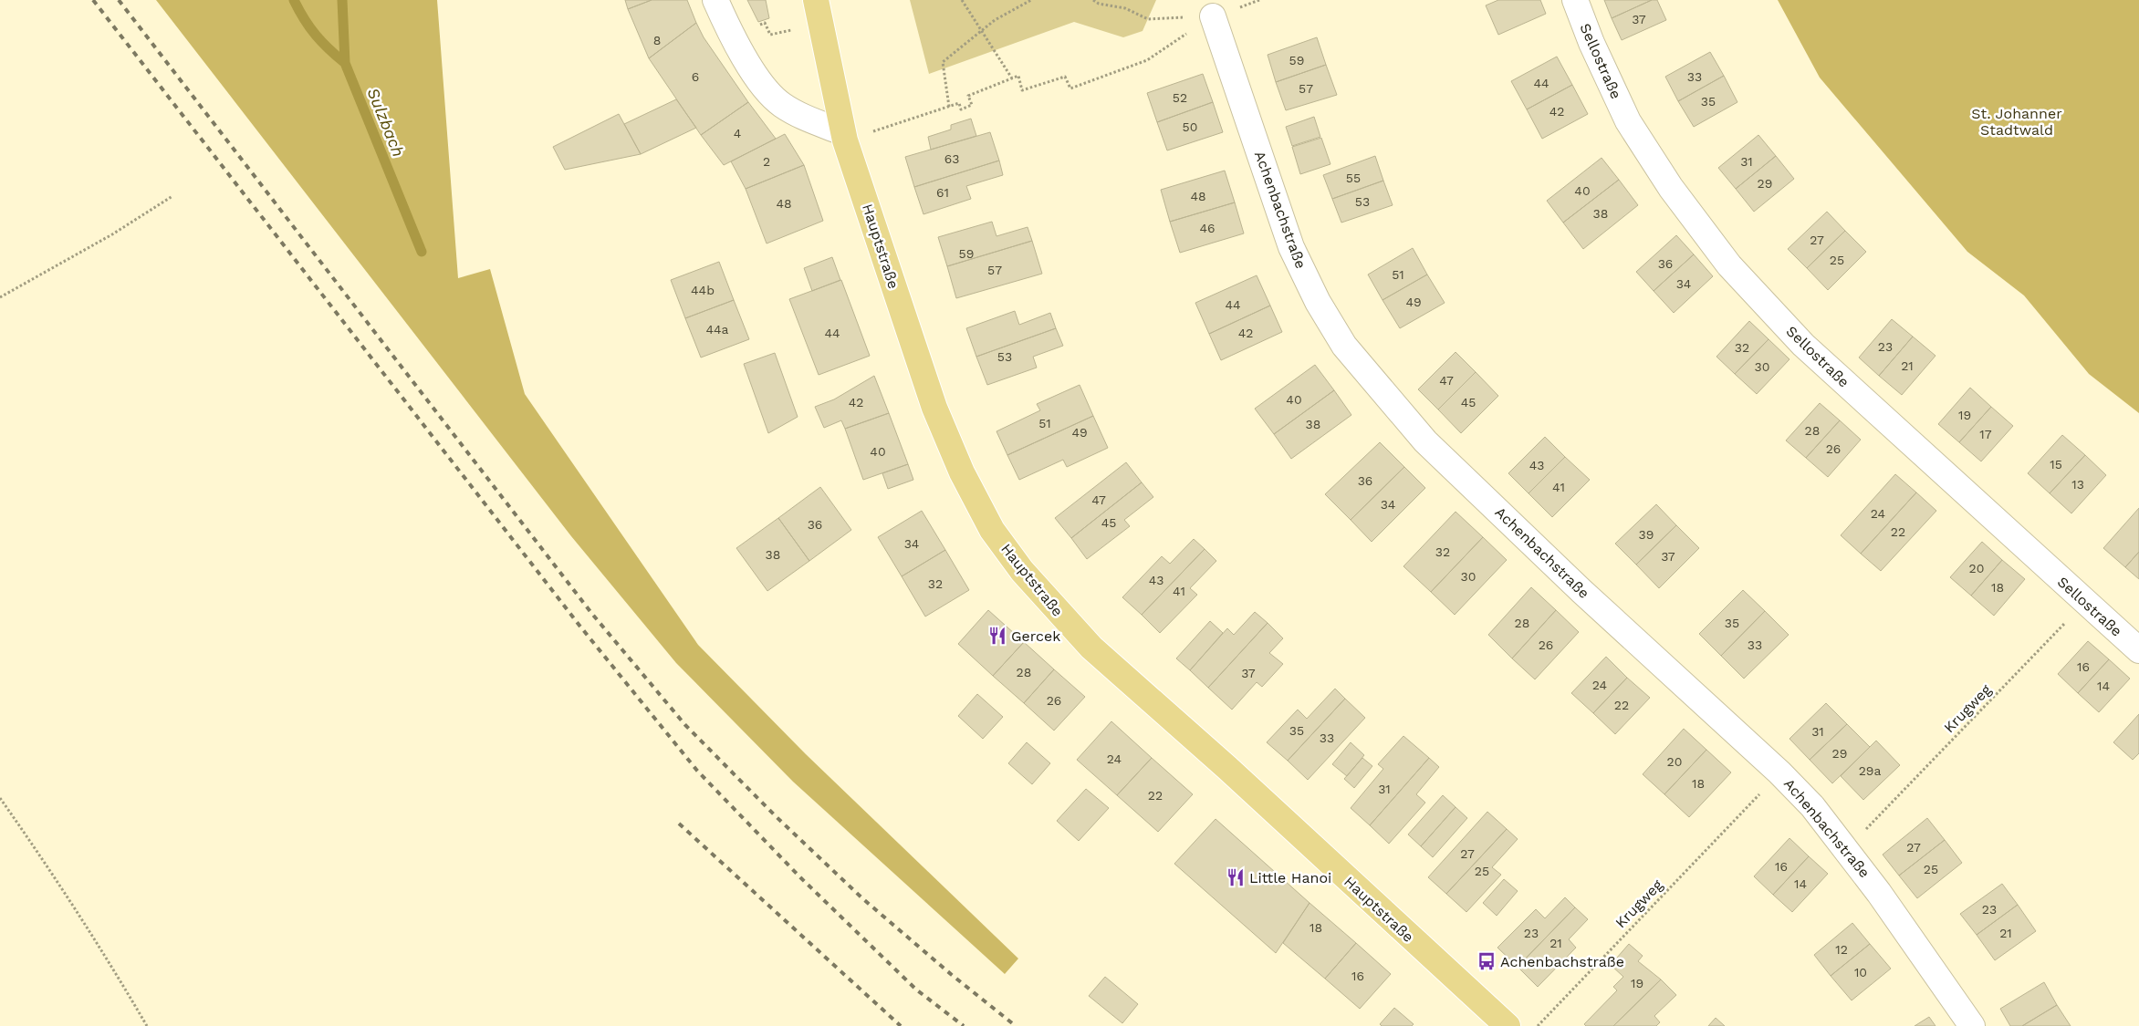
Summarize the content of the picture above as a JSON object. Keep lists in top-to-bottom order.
{
  "streets": {
    "main road": ["Hauptstraße"],
    "street": ["Sellostraße", "Achenbachstraße"],
    "path": ["Krugweg"]
  },
  "crossings": [
    ["Achenbachstraße", "Krugweg"]
  ],
  "water": ["Sulzbach"],
  "parks": ["St. Johanner Stadtwald"],
  "places": {
    "restaurant": ["Gercek", "Little Hanoi"],
    "bus stop": ["Achenbachstraße"]
  },
  "house_numbers": [
    "37",
    "8",
    "59",
    "6",
    "33",
    "44",
    "57",
    "52",
    "35",
    "42",
    "50",
    "4",
    "63",
    "2",
    "31",
    "55",
    "29",
    "40",
    "61",
    "48",
    "53",
    "48",
    "38",
    "46",
    "27",
    "59",
    "25",
    "36",
    "57",
    "51",
    "34",
    "44b",
    "49",
    "44",
    "44a",
    "44",
    "42",
    "23",
    "32",
    "53",
    "21",
    "30",
    "47",
    "40",
    "42",
    "45",
    "19",
    "51",
    "38",
    "28",
    "49",
    "17",
    "26",
    "40",
    "15",
    "43",
    "36",
    "13",
    "41",
    "47",
    "34",
    "24",
    "45",
    "36",
    "22",
    "39",
    "34",
    "32",
    "38",
    "37",
    "20",
    "30",
    "43",
    "32",
    "18",
    "41",
    "28",
    "35",
    "26",
    "33",
    "16",
    "28",
    "37",
    "24",
    "14",
    "26",
    "22",
    "35",
    "31",
    "33",
    "29",
    "24",
    "20",
    "29a",
    "18",
    "31",
    "22",
    "27",
    "27",
    "16",
    "25",
    "25",
    "14",
    "23",
    "18",
    "23",
    "21",
    "21",
    "12",
    "10",
    "16",
    "19"
  ]
}
